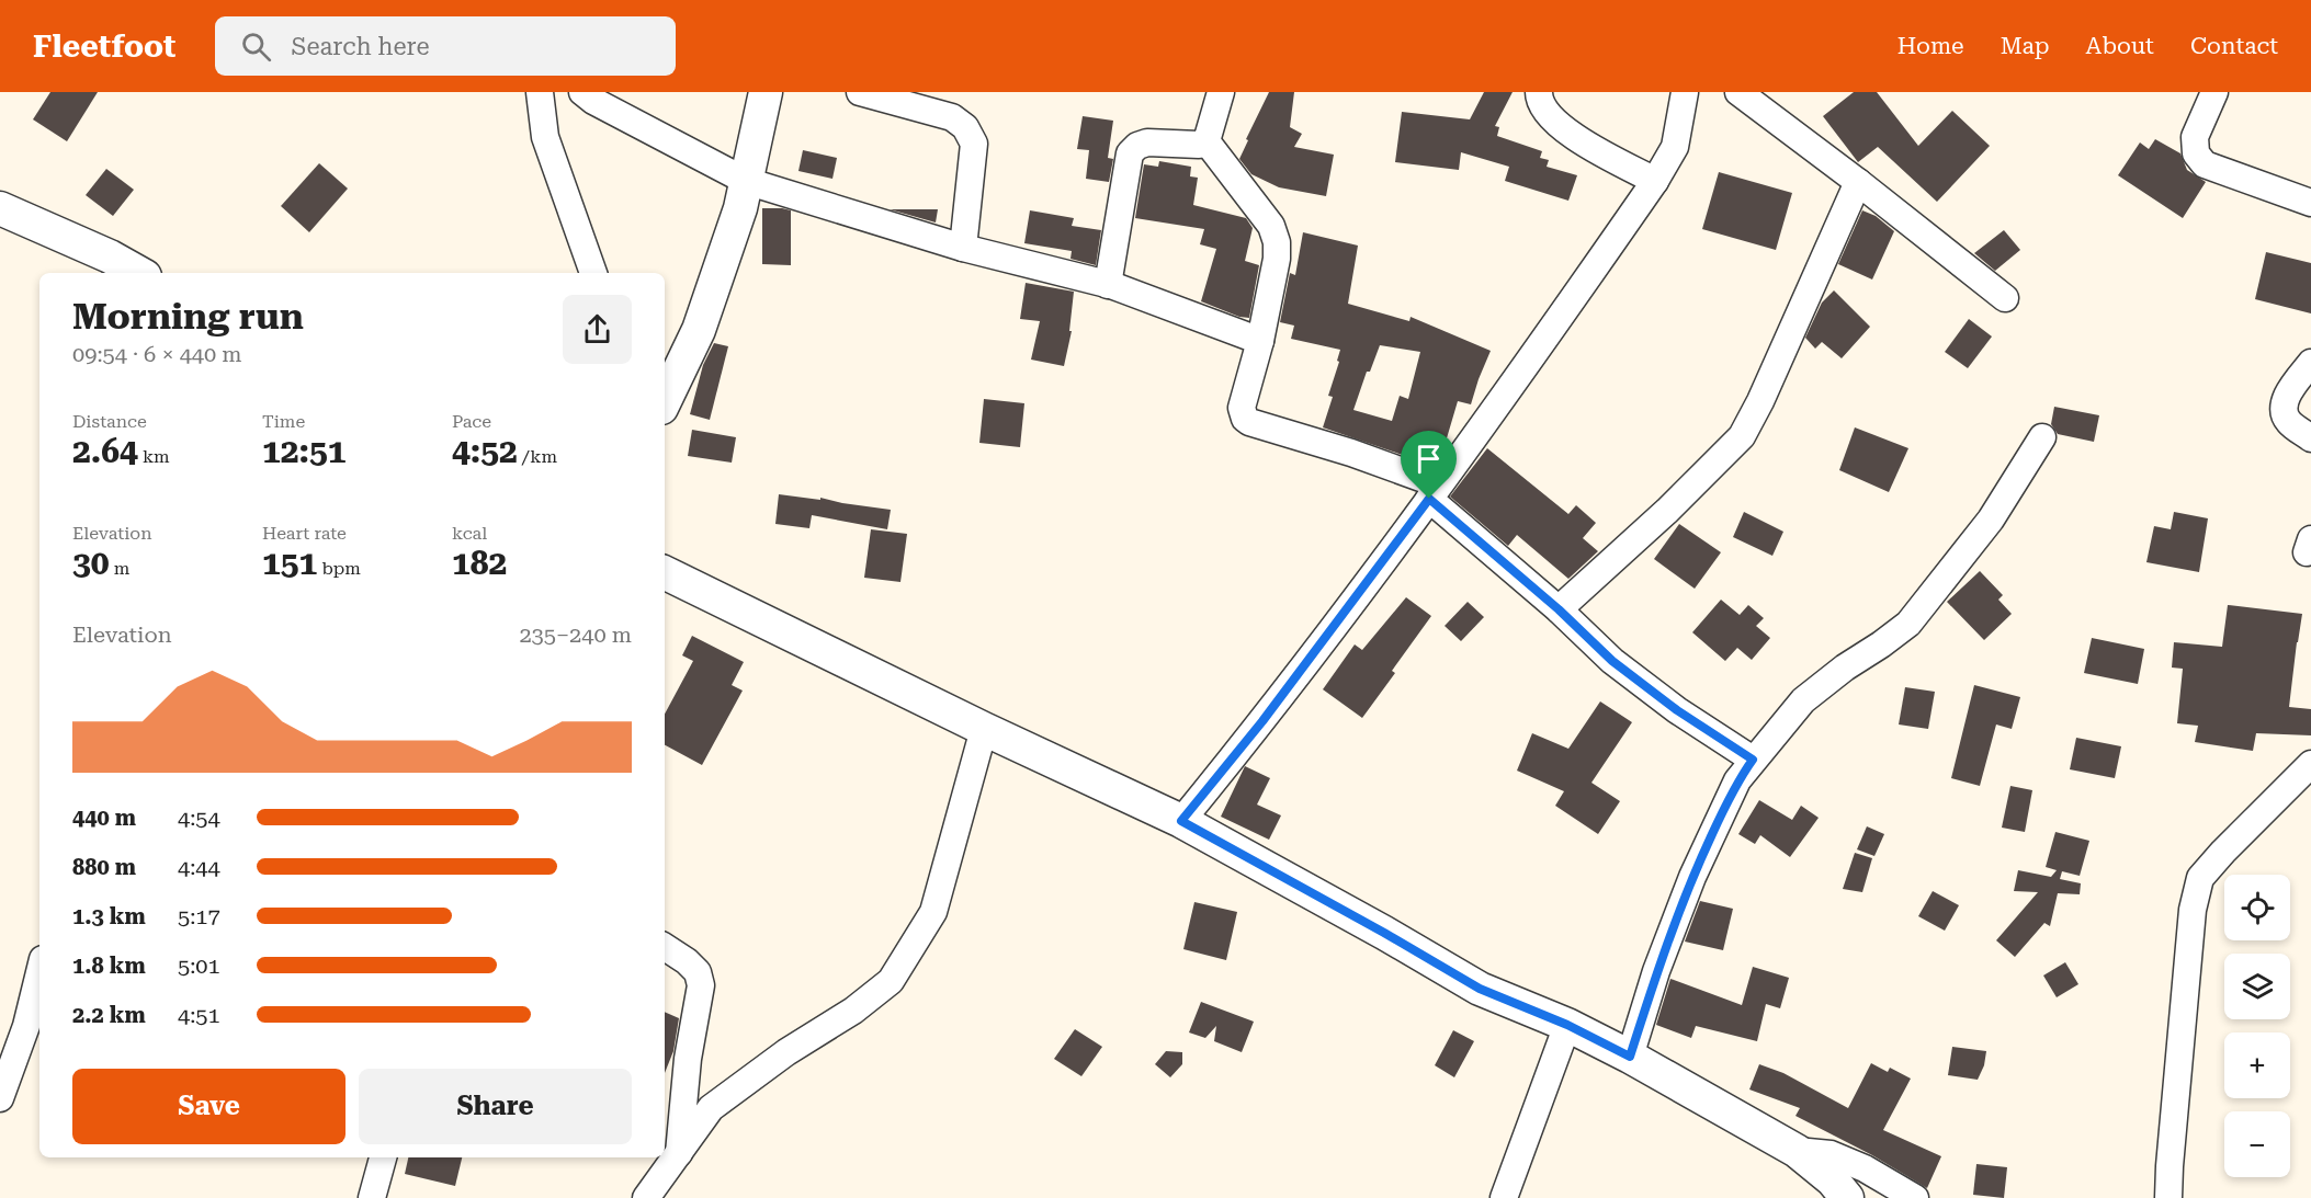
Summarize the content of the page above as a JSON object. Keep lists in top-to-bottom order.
{
  "page": {
    "header": "Fleetfoot",
    "search": "Search here",
    "nav": [
      "Home",
      "Map",
      "About",
      "Contact"
    ],
    "heading": ["Morning run", "09:54 · 6 × 440 m"],
    "stats": [
      ["Distance", "2.64 km"],
      ["Time", "12:51"],
      ["Pace", "4:52 /km"],
      ["Elevation", "30 m"],
      ["Heart rate", "151 bpm"],
      ["kcal", "182"]
    ],
    "chart": ["Elevation", "235–240 m"],
    "list": [
      {
        "name": "440 m",
        "note": "4:54"
      },
      {
        "name": "880 m",
        "note": "4:44"
      },
      {
        "name": "1.3 km",
        "note": "5:17"
      },
      {
        "name": "1.8 km",
        "note": "5:01"
      },
      {
        "name": "2.2 km",
        "note": "4:51"
      }
    ],
    "map_buttons": ["+", "−"],
    "buttons": ["Save", "Share"]
  }
}
